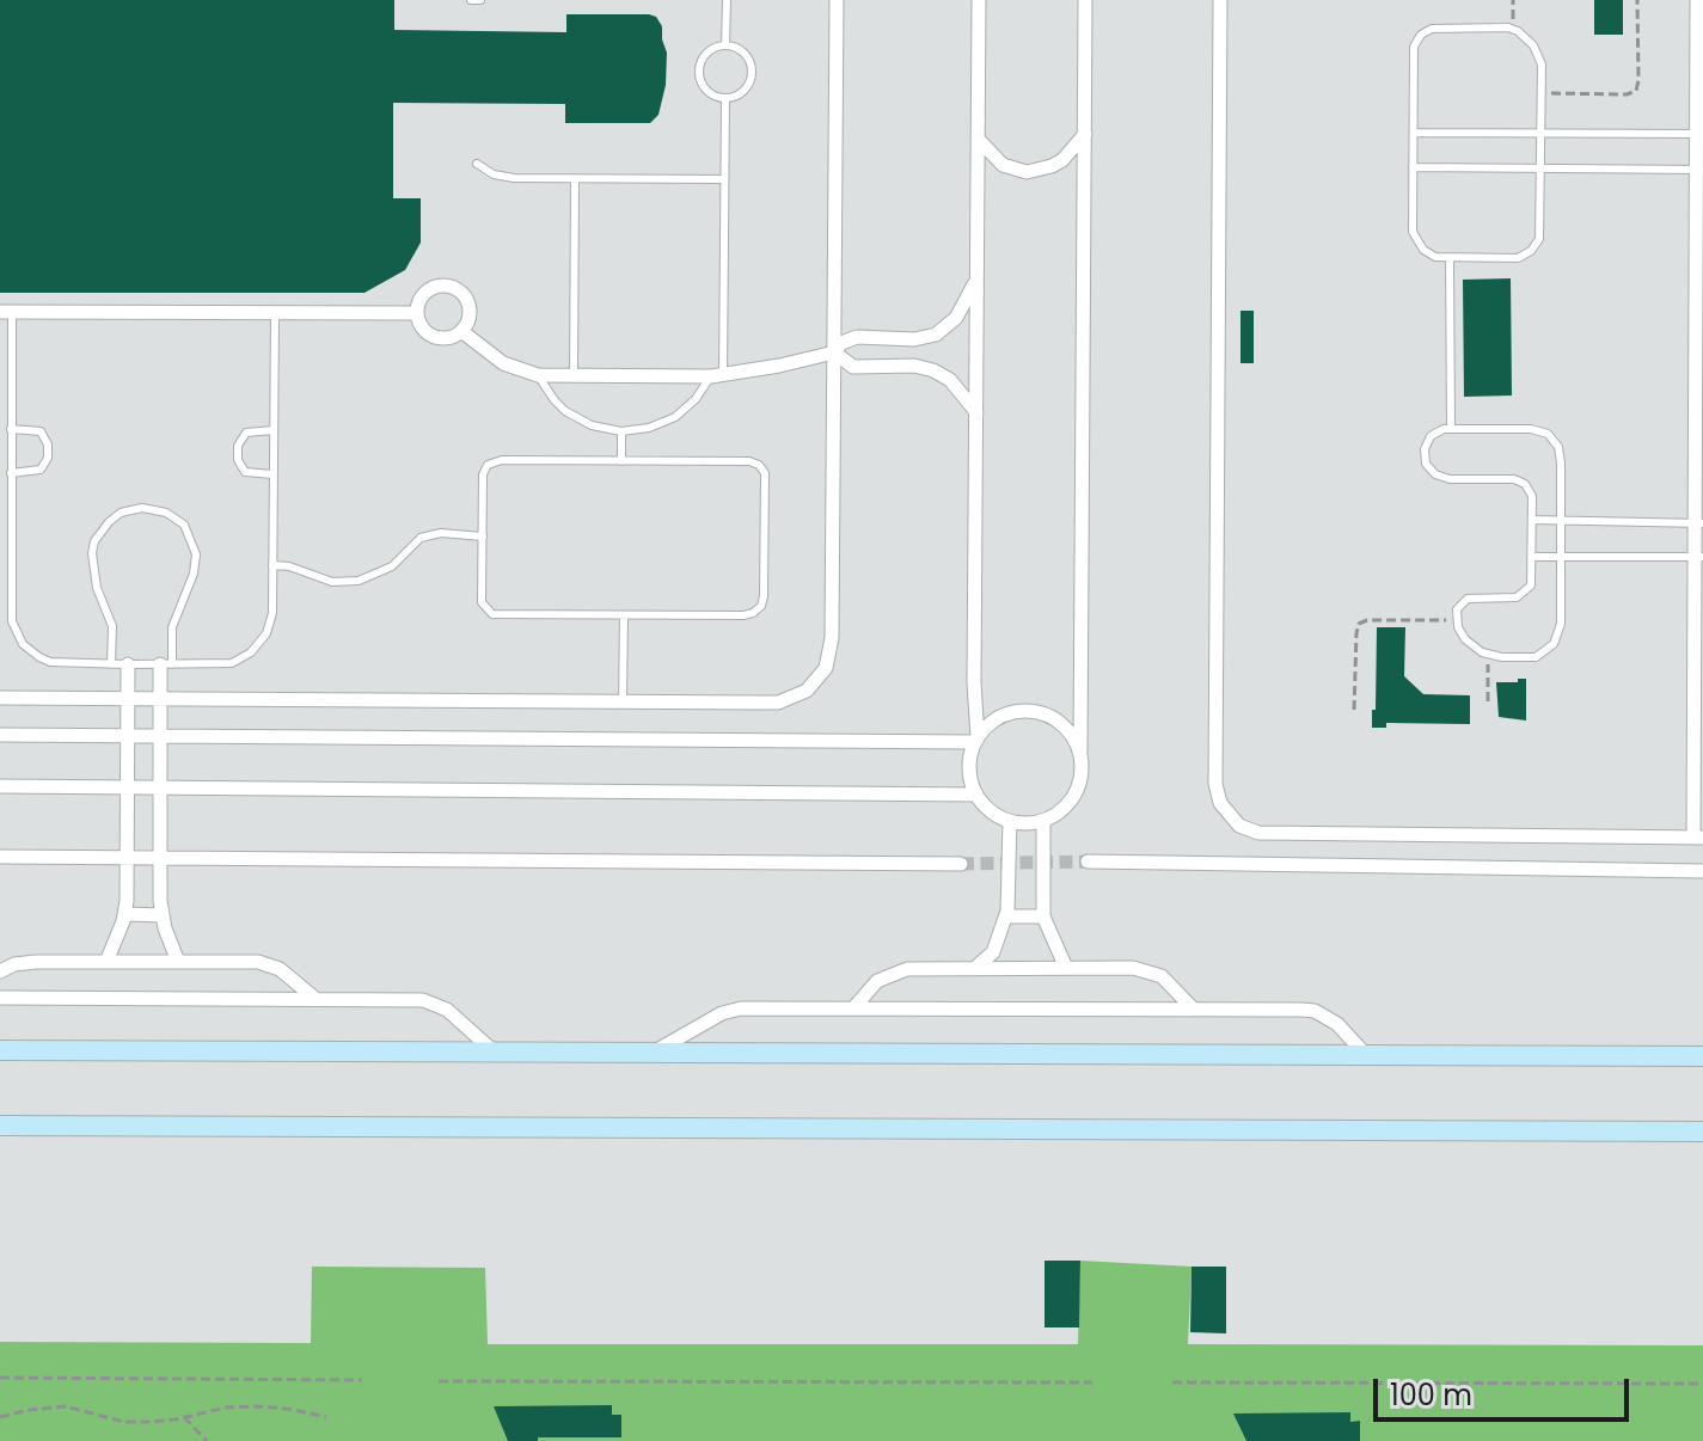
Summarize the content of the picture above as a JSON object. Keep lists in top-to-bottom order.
{
  "scale_bar": "100 m"
}
